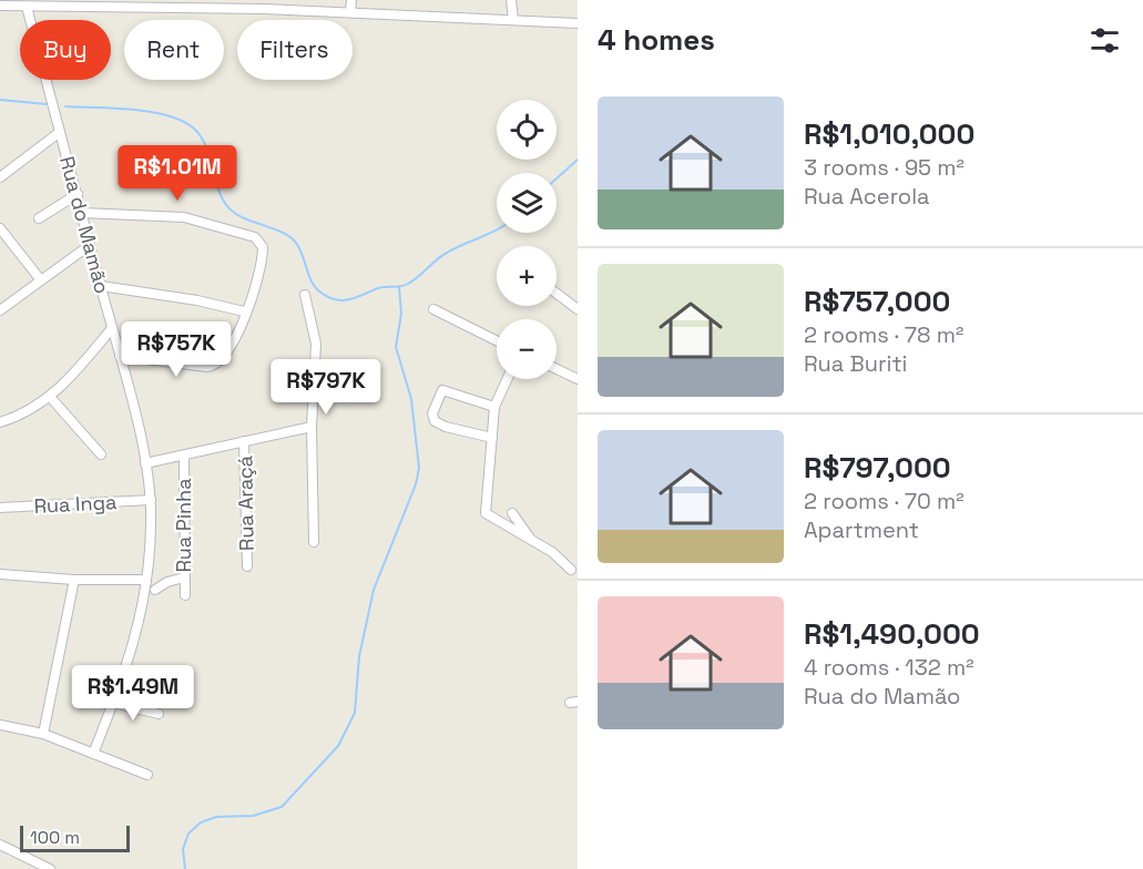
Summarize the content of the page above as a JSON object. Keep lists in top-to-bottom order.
{
  "streets": {
    "street": [
      "Rua do Mamão",
      "Rua Araçá",
      "Rua Inga",
      "Rua Pinha"
    ]
  },
  "crossings": [
    ["Rua do Mamão", "Rua Inga"]
  ],
  "scale_bar": "100 m",
  "page": {
    "heading": "4 homes",
    "chip": ["Buy", "Rent", "Filters"],
    "list": [
      {
        "name": "R$1,010,000",
        "note": "3 rooms · 95 m² · Rua Acerola"
      },
      {
        "name": "R$757,000",
        "note": "2 rooms · 78 m² · Rua Buriti"
      },
      {
        "name": "R$797,000",
        "note": "2 rooms · 70 m² · Apartment"
      },
      {
        "name": "R$1,490,000",
        "note": "4 rooms · 132 m² · Rua do Mamão"
      }
    ],
    "map_buttons": ["+", "−"],
    "price": [
      "R$1.01M",
      "R$757K",
      "R$797K",
      "R$1.49M"
    ],
    "scale": "100 m"
  }
}
